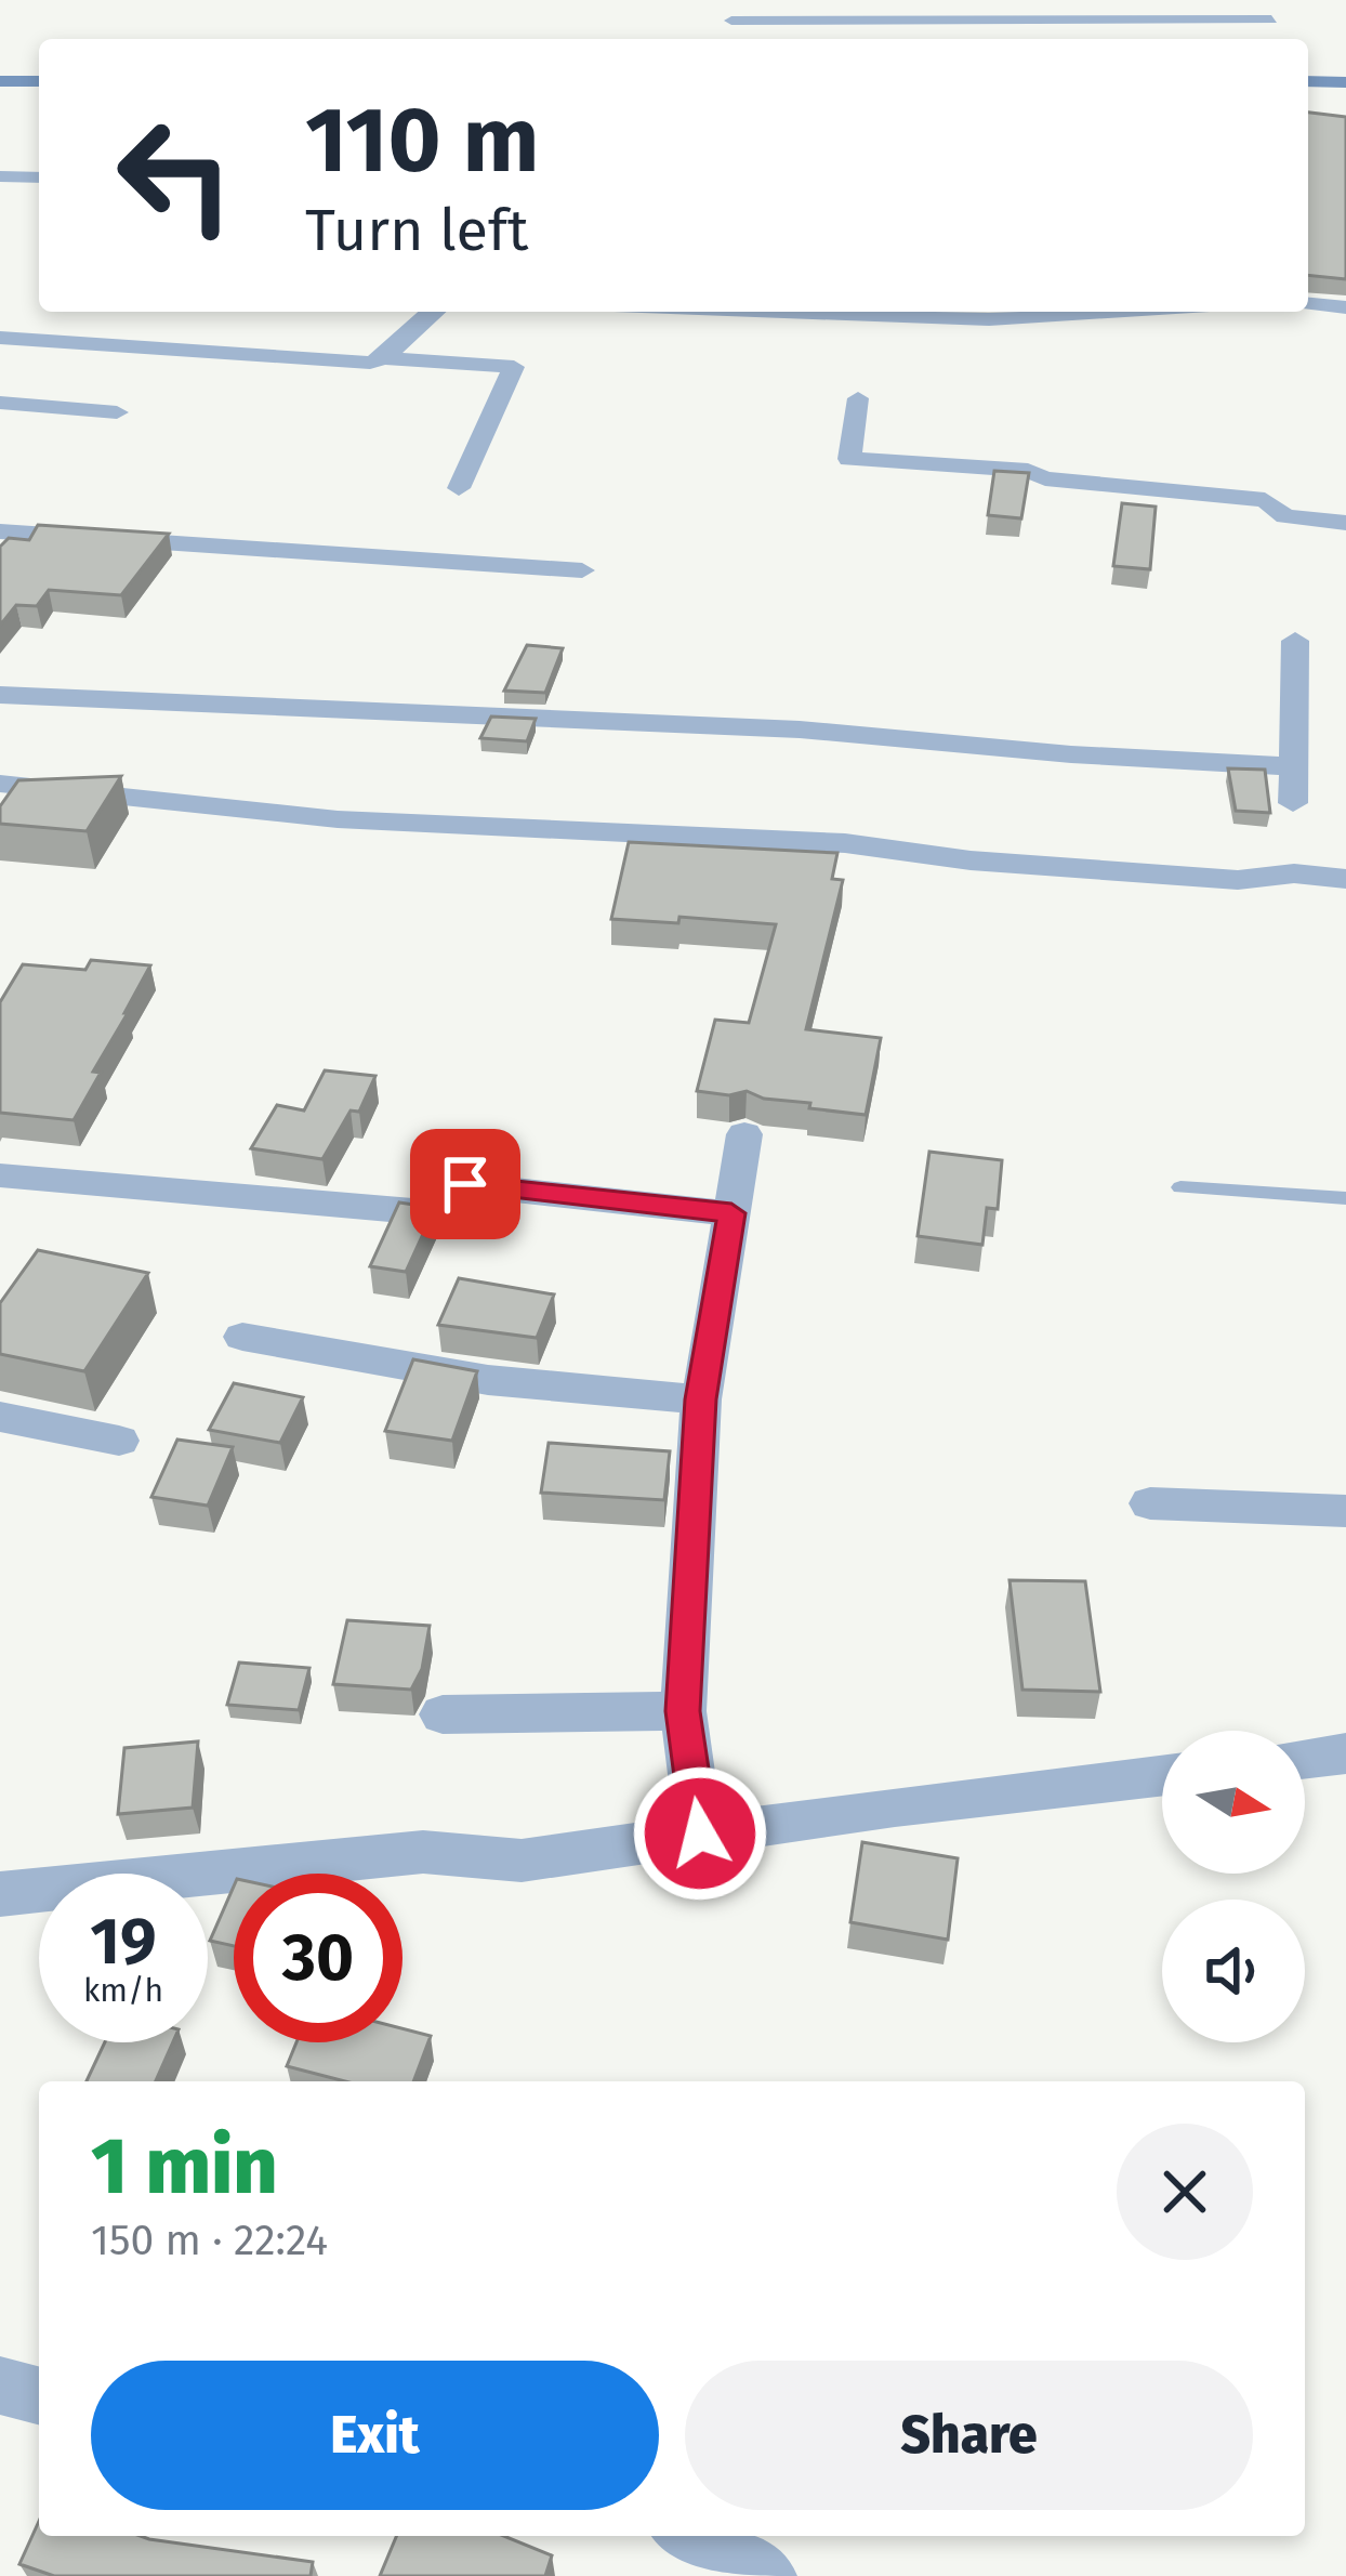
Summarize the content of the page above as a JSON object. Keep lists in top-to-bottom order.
{
  "north": "right",
  "page": {
    "turn": ["110 m", "Turn left"],
    "speed": "19 km/h",
    "limit": "30",
    "heading": ["1 min", "150 m · 22:24"],
    "buttons": ["Exit", "Share"]
  }
}
